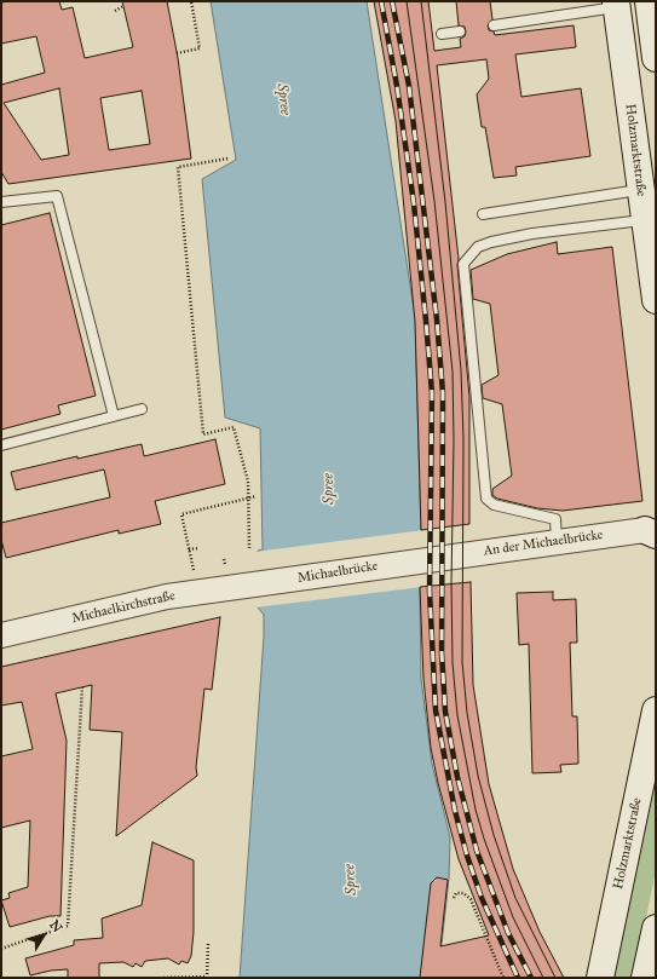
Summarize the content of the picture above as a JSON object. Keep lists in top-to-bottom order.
{
  "streets": {
    "main road": ["Holzmarktstraße"],
    "street": ["An der Michaelbrücke", "Michaelbrücke", "Michaelkirchstraße"]
  },
  "crossings": [
    ["An der Michaelbrücke", "Michaelbrücke"],
    ["Michaelbrücke", "Michaelkirchstraße"]
  ],
  "water": ["Spree"],
  "north": "top right"
}
